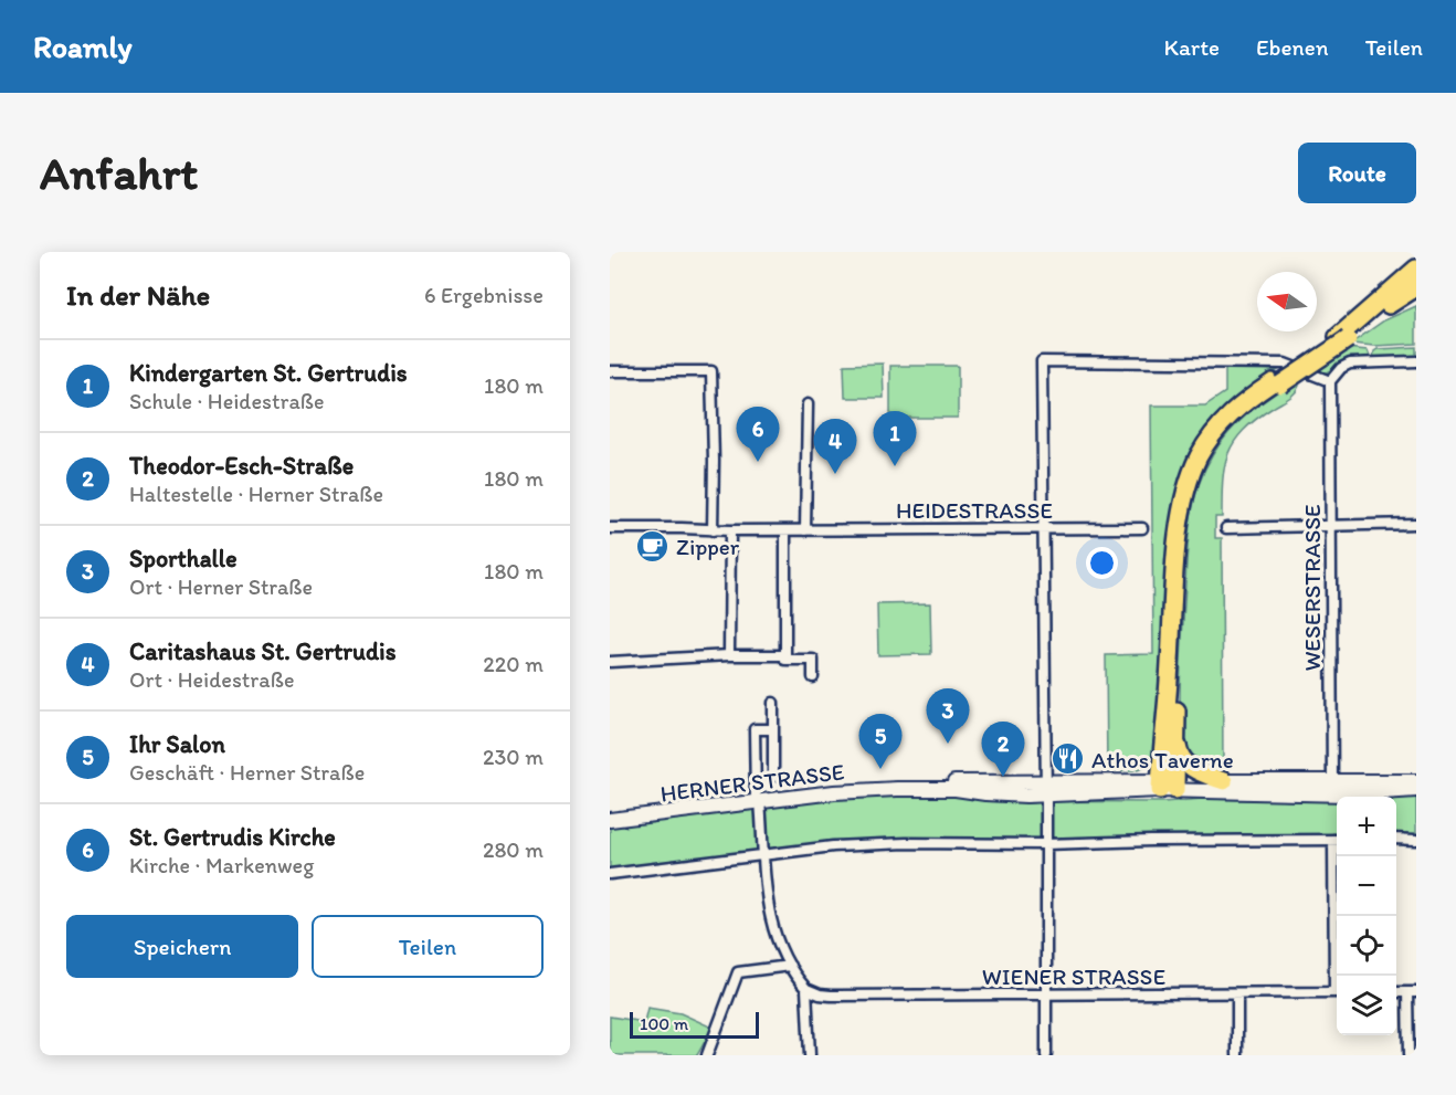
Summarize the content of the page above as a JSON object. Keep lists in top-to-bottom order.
{
  "streets": {
    "main road": ["HERNER STRASSE"],
    "street": ["HEIDESTRASSE", "WESERSTRASSE", "WIENER STRASSE"]
  },
  "crossings": [
    ["WESERSTRASSE", "HERNER STRASSE"]
  ],
  "places": {
    "cafe": ["Zipper"],
    "restaurant": ["Athos Taverne"]
  },
  "scale_bar": "100 m",
  "north": "left",
  "page": {
    "header": "Roamly",
    "nav": ["Karte", "Ebenen", "Teilen"],
    "buttons": [
      "Route",
      ["Speichern", "Teilen"]
    ],
    "title": "Anfahrt",
    "heading": ["In der Nähe", "6 Ergebnisse"],
    "list": [
      {
        "mark": "1",
        "name": "Kindergarten St. Gertrudis",
        "note": "Schule · Heidestraße",
        "value": "180 m"
      },
      {
        "mark": "2",
        "name": "Theodor-Esch-Straße",
        "note": "Haltestelle · Herner Straße",
        "value": "180 m"
      },
      {
        "mark": "3",
        "name": "Sporthalle",
        "note": "Ort · Herner Straße",
        "value": "180 m"
      },
      {
        "mark": "4",
        "name": "Caritashaus St. Gertrudis",
        "note": "Ort · Heidestraße",
        "value": "220 m"
      },
      {
        "mark": "5",
        "name": "Ihr Salon",
        "note": "Geschäft · Herner Straße",
        "value": "230 m"
      },
      {
        "mark": "6",
        "name": "St. Gertrudis Kirche",
        "note": "Kirche · Markenweg",
        "value": "280 m"
      }
    ],
    "pins": [
      "6",
      "1",
      "4",
      "3",
      "5",
      "2"
    ],
    "map_buttons": ["+", "−"],
    "scale": "100 m"
  }
}
